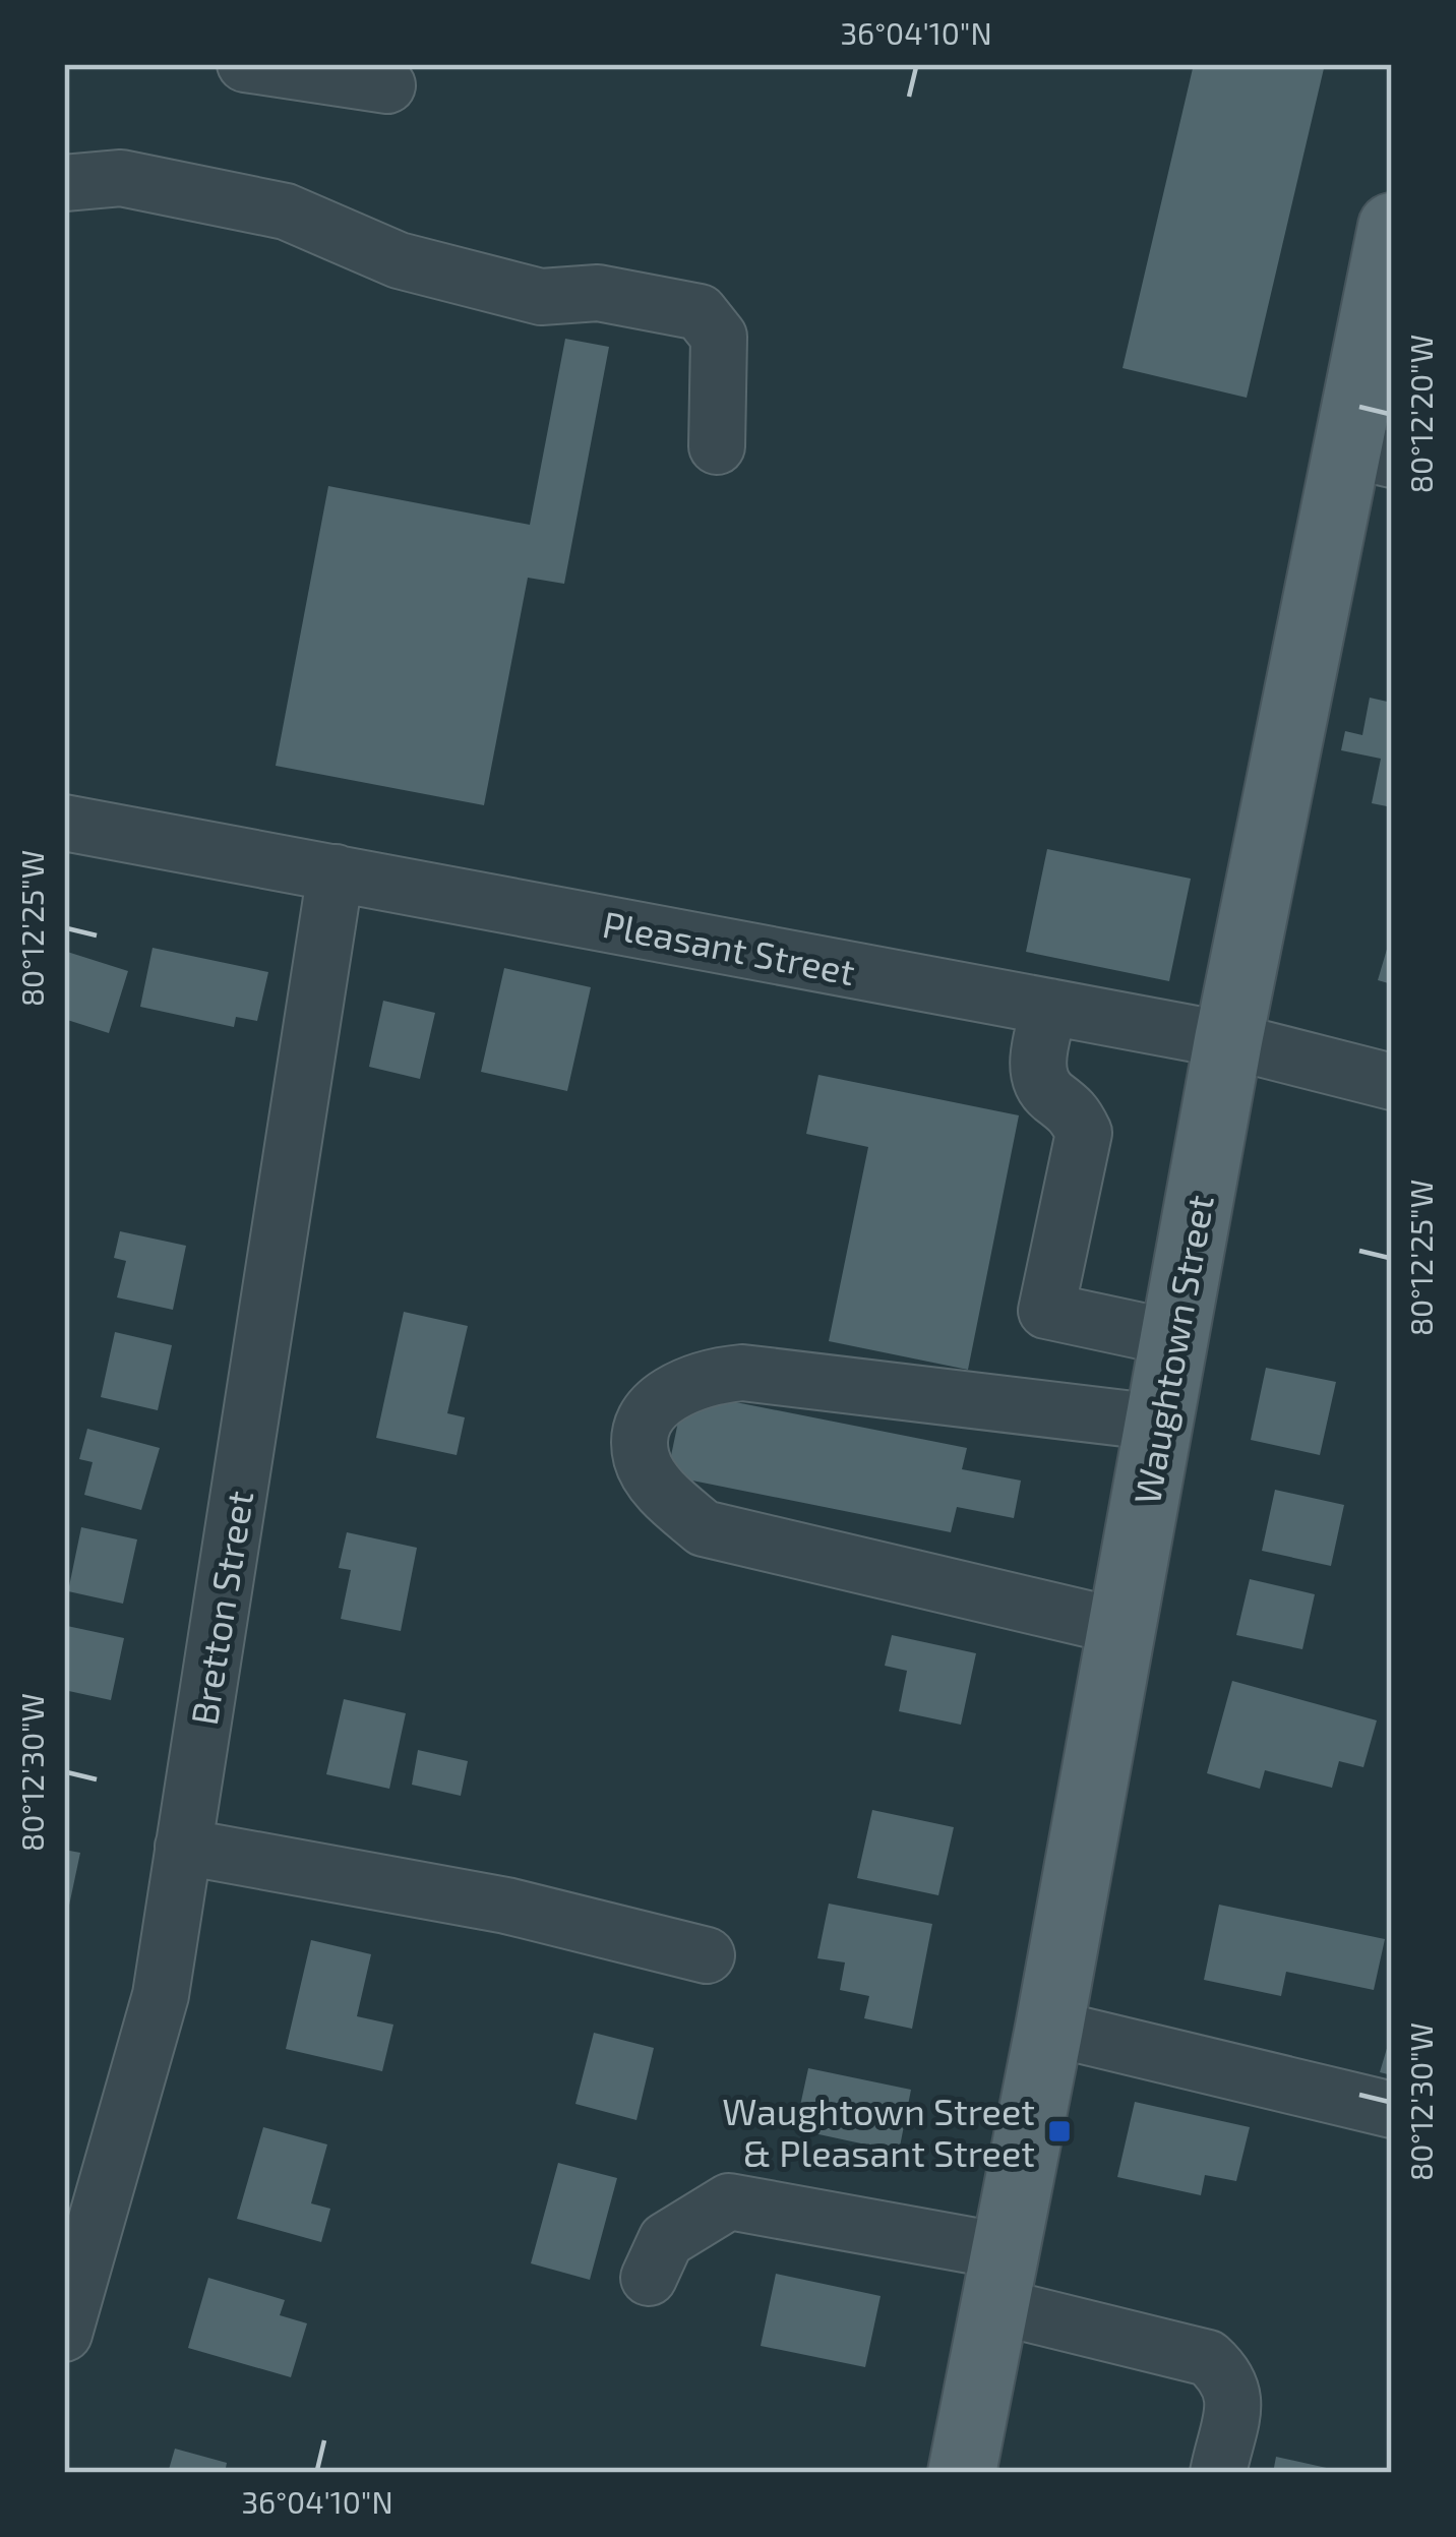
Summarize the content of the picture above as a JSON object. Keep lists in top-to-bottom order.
{
  "streets": {
    "main road": ["Waughtown Street"],
    "street": ["Pleasant Street", "Bretton Street"]
  },
  "crossings": [
    ["Pleasant Street", "Waughtown Street"],
    ["Pleasant Street", "Bretton Street"]
  ],
  "places": {
    "transit": ["Waughtown Street & Pleasant Street"]
  },
  "coordinates": [
    "36°04'10\"N",
    "80°12'20\"W",
    "80°12'25\"W",
    "80°12'30\"W"
  ]
}
